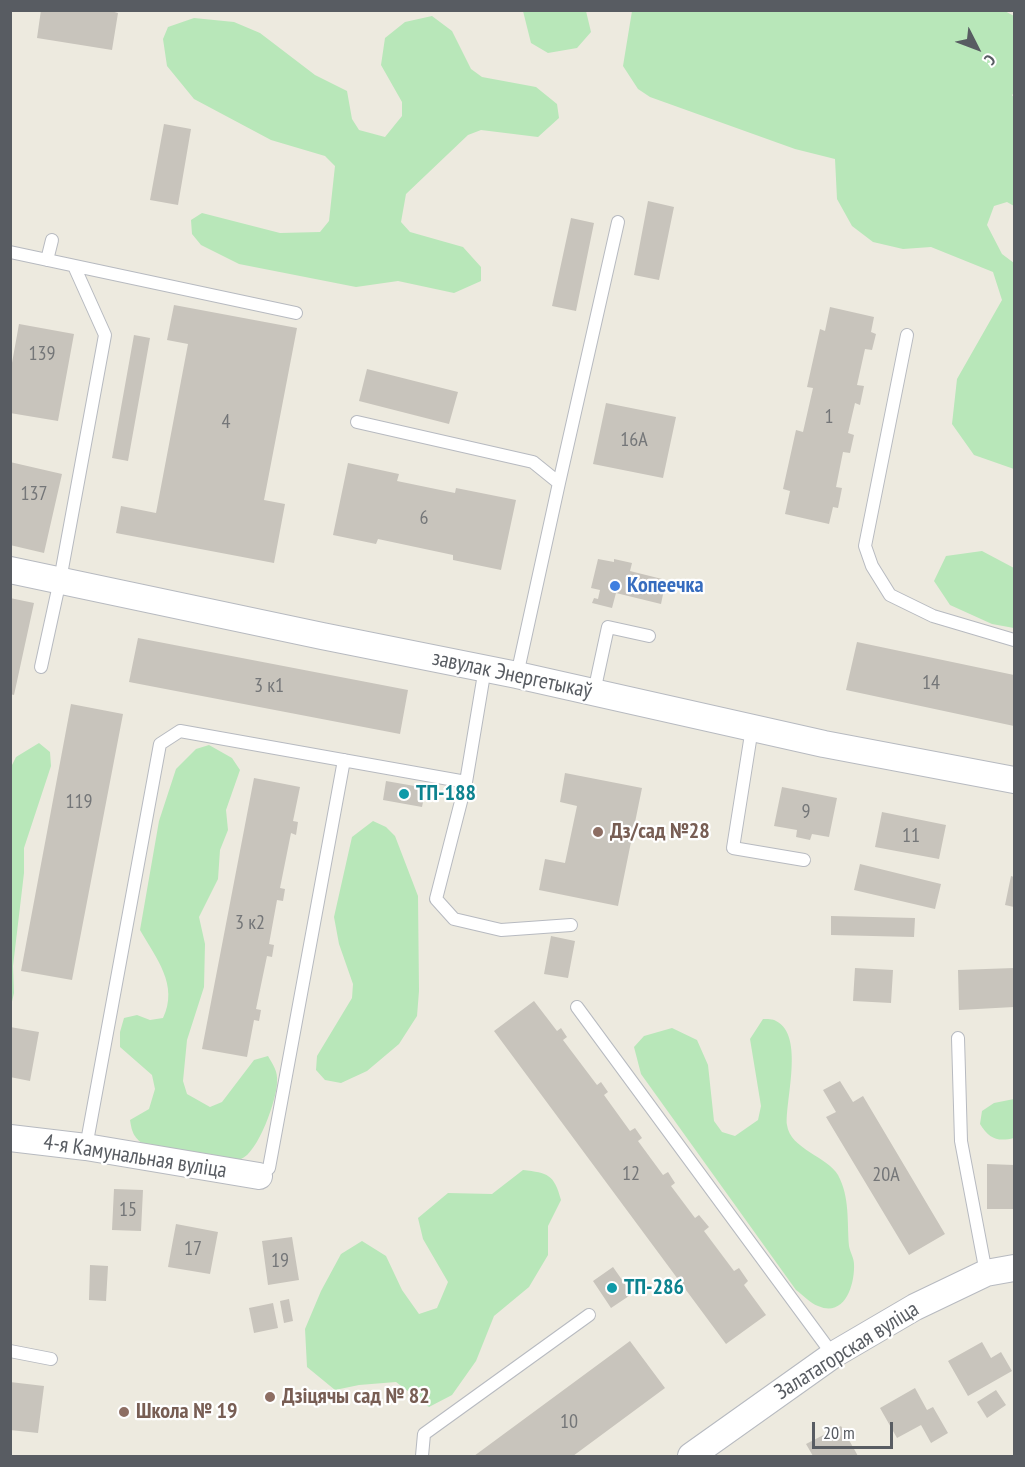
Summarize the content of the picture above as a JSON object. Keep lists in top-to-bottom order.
{
  "streets": {
    "street": ["завулак Энергетыкаў", "4-я Камунальная вуліца", "Залатагорская вуліца"]
  },
  "places": [
    "Копеечка",
    "ТП-188",
    "Дз/сад №28",
    "ТП-286",
    "Дзіцячы сад № 82",
    "Школа № 19"
  ],
  "house_numbers": [
    "139",
    "1",
    "4",
    "16А",
    "137",
    "6",
    "14",
    "3 к1",
    "119",
    "9",
    "11",
    "3 к2",
    "12",
    "20А",
    "15",
    "17",
    "19",
    "10"
  ],
  "scale_bar": "20 m",
  "north": "bottom right"
}
